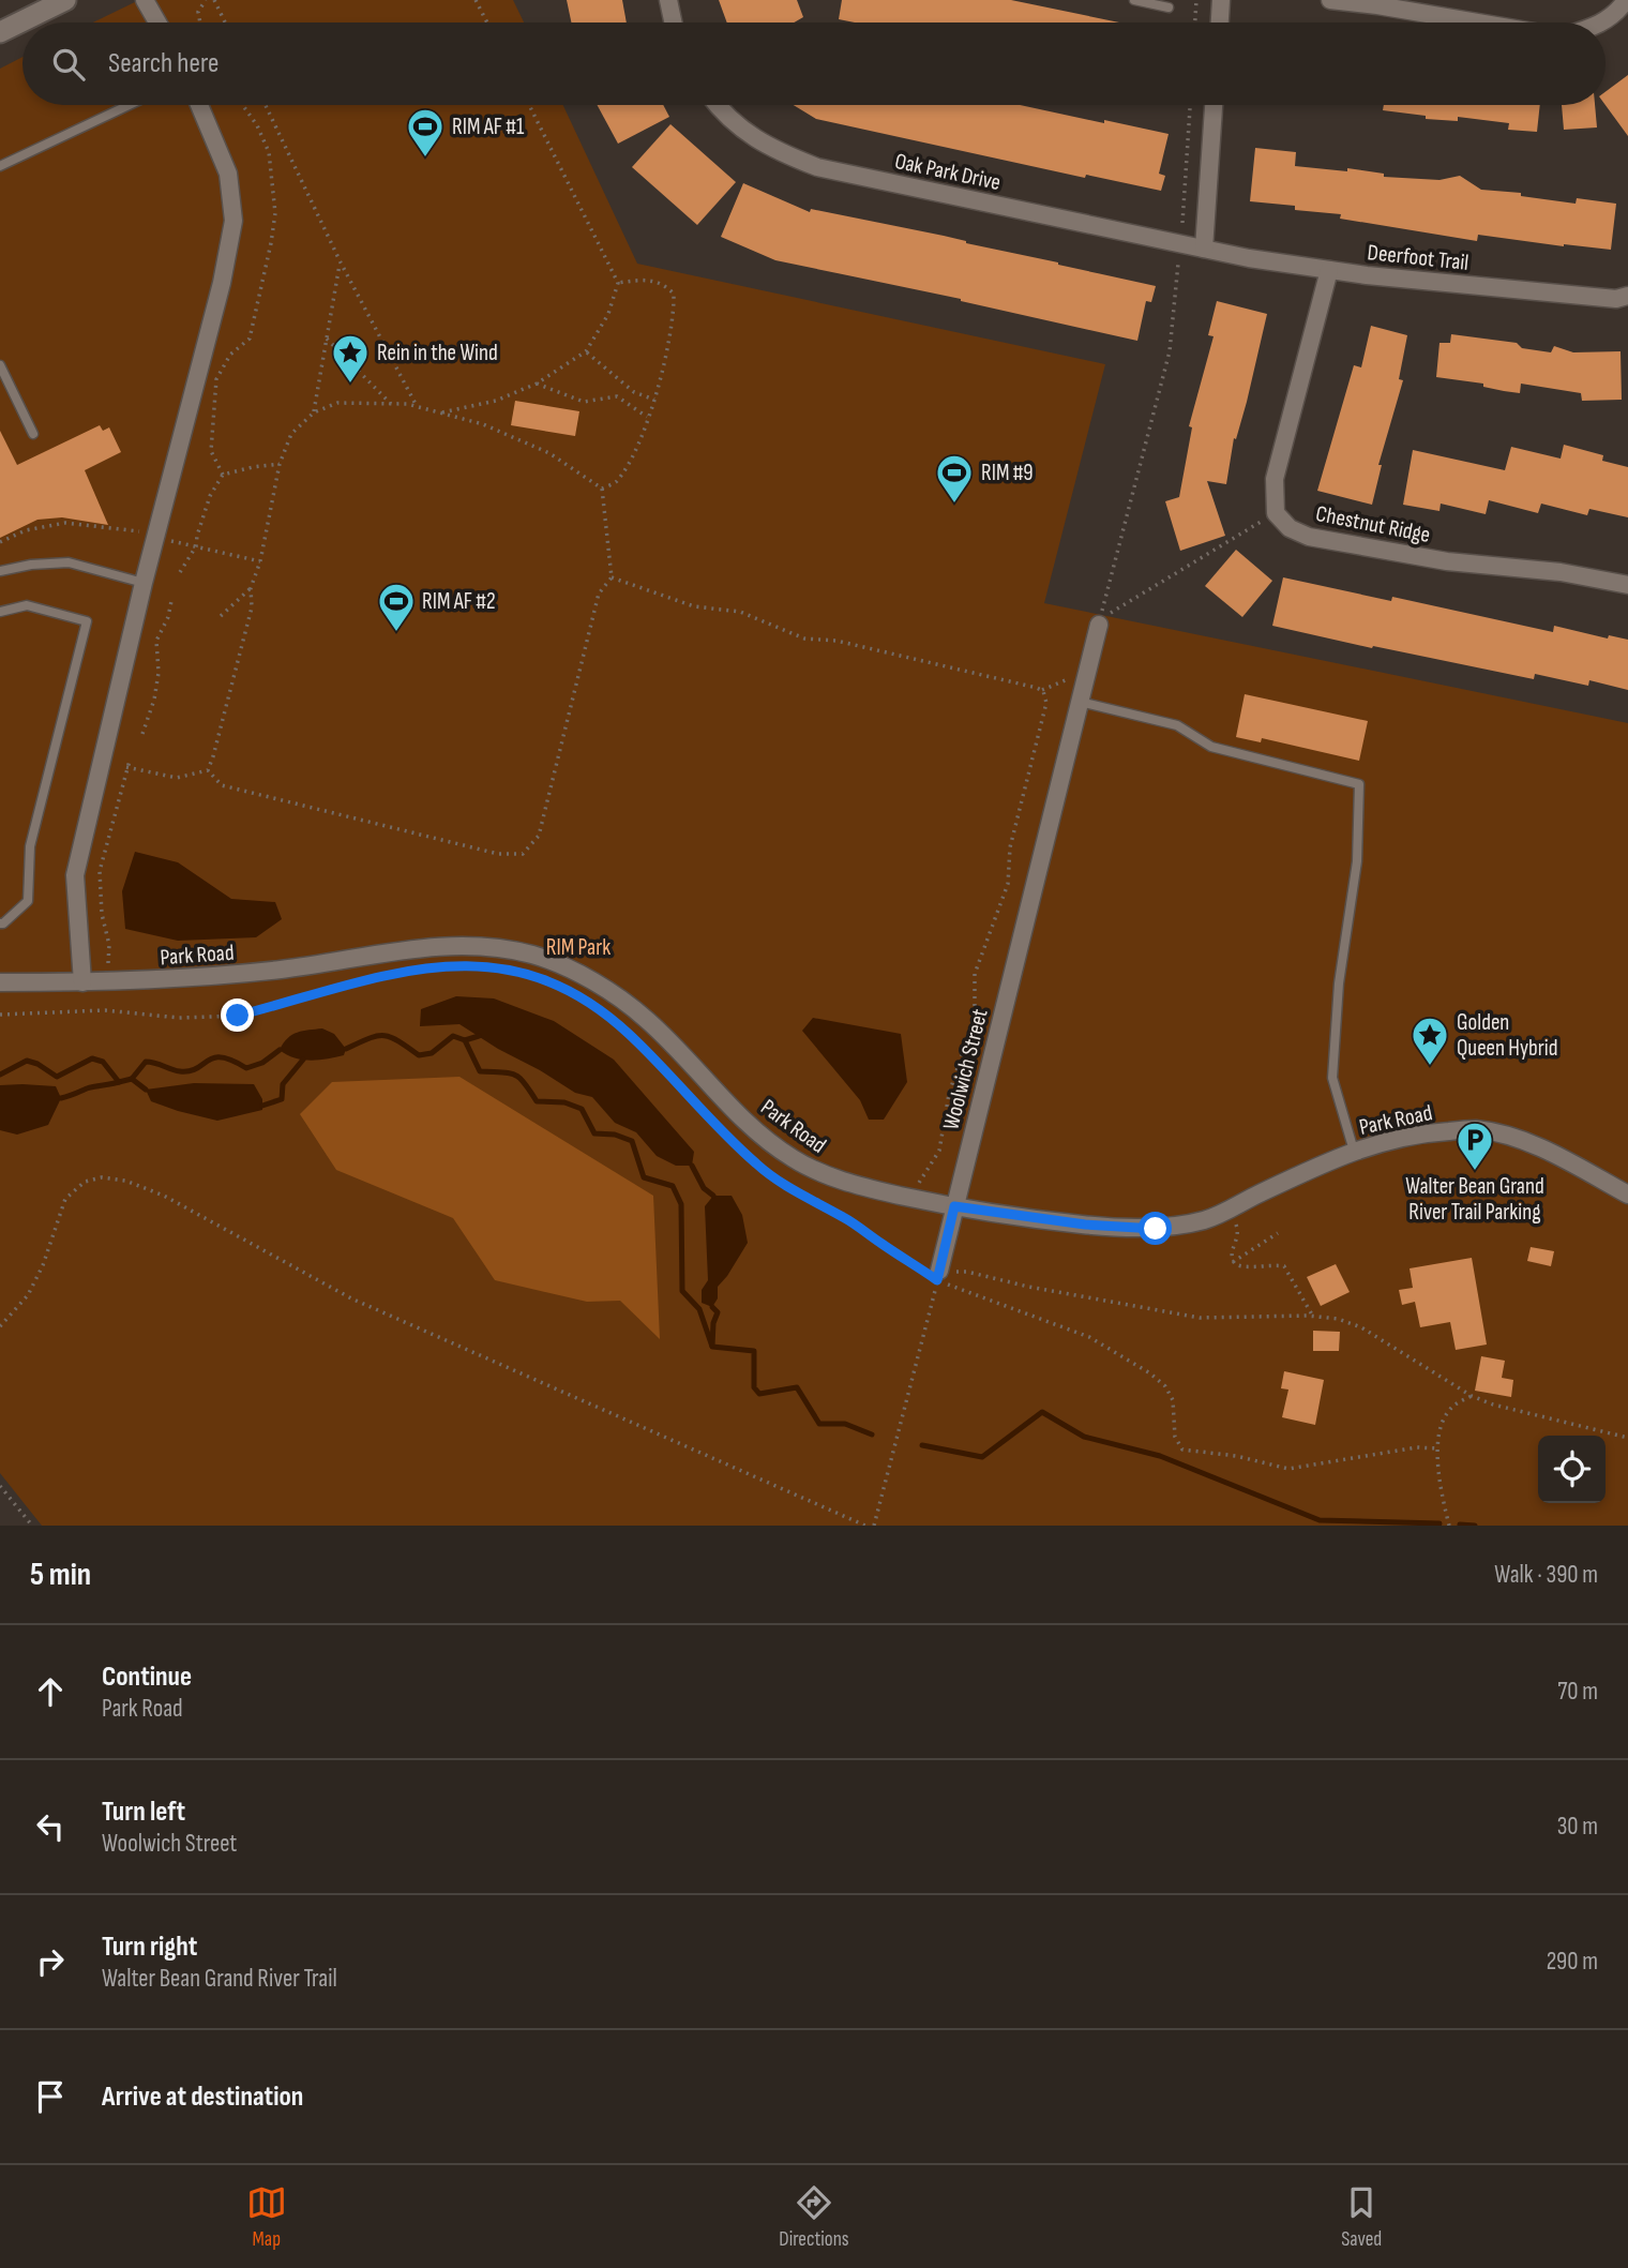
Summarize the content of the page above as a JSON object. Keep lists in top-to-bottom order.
{
  "streets": {
    "street": [
      "Oak Park Drive",
      "Deerfoot Trail",
      "Chestnut Ridge",
      "Park Road",
      "Woolwich Street"
    ]
  },
  "crossings": [
    ["Oak Park Drive", "Deerfoot Trail"],
    ["Park Road", "Woolwich Street"]
  ],
  "parks": ["RIM Park"],
  "places": {
    "sports": ["RIM AF #1", "RIM #9", "RIM AF #2"],
    "place": ["Rein in the Wind", "Golden Queen Hybrid"],
    "parking": ["Walter Bean Grand River Trail Parking"]
  },
  "page": {
    "search": "Search here",
    "heading": ["5 min", "Walk · 390 m"],
    "list": [
      ["Continue", "Park Road", "70 m"],
      ["Turn left", "Woolwich Street", "30 m"],
      ["Turn right", "Walter Bean Grand River Trail", "290 m"],
      "Arrive at destination"
    ],
    "nav": ["Map", "Directions", "Saved"]
  }
}
